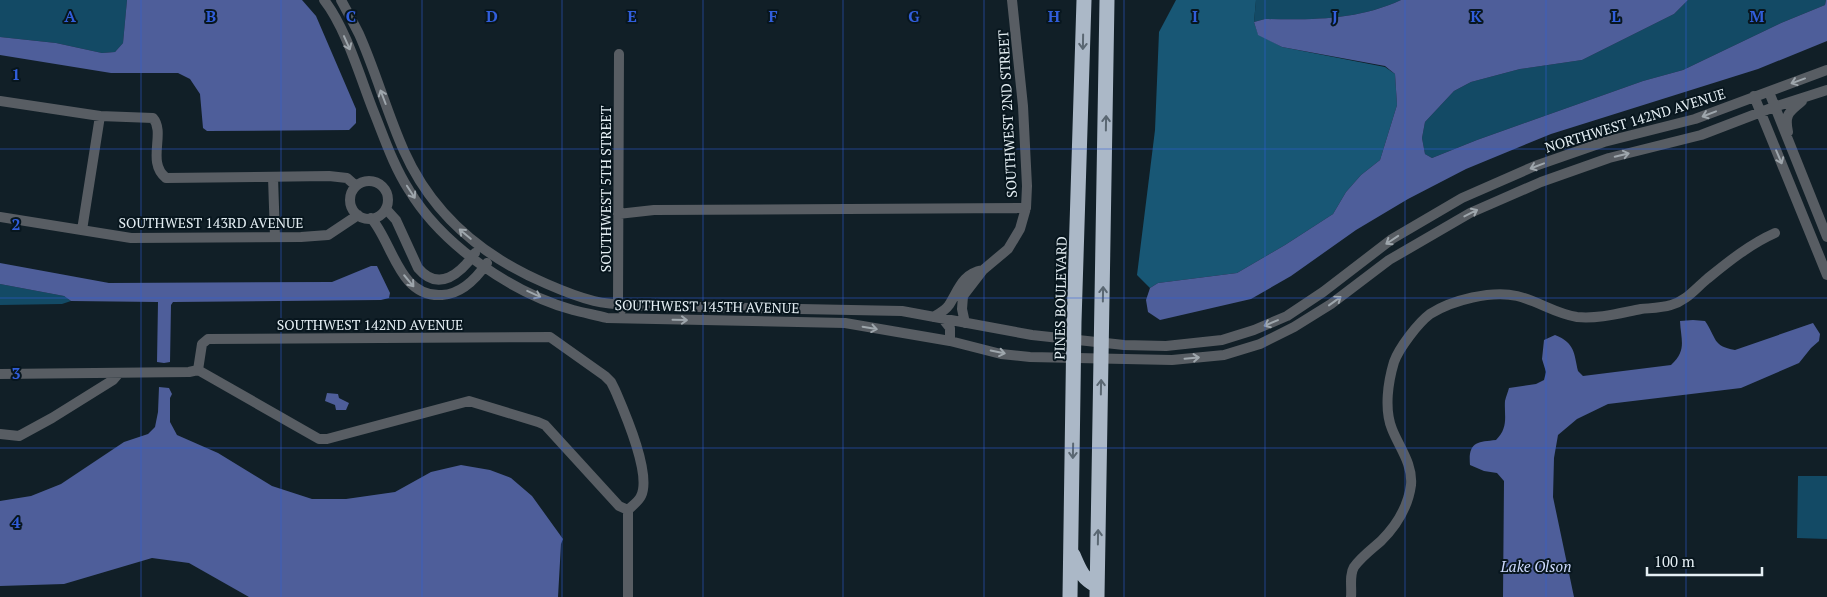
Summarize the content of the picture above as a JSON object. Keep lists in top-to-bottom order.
{
  "streets": {
    "highway": ["PINES BOULEVARD"],
    "street": [
      "SOUTHWEST 2ND STREET",
      "NORTHWEST 142ND AVENUE",
      "SOUTHWEST 5TH STREET",
      "SOUTHWEST 143RD AVENUE",
      "SOUTHWEST 145TH AVENUE",
      "SOUTHWEST 142ND AVENUE"
    ]
  },
  "crossings": [
    ["SOUTHWEST 2ND STREET", "SOUTHWEST 145TH AVENUE"],
    ["NORTHWEST 142ND AVENUE", "PINES BOULEVARD"],
    ["NORTHWEST 142ND AVENUE", "SOUTHWEST 145TH AVENUE"],
    ["SOUTHWEST 5TH STREET", "SOUTHWEST 145TH AVENUE"],
    ["PINES BOULEVARD", "SOUTHWEST 145TH AVENUE"]
  ],
  "water": ["Lake Olson"],
  "scale_bar": "100 m",
  "grid": {
    "columns": [
      "A",
      "B",
      "C",
      "D",
      "E",
      "F",
      "G",
      "H",
      "I",
      "J",
      "K",
      "L",
      "M"
    ],
    "rows": [
      "1",
      "2",
      "3",
      "4"
    ]
  }
}
